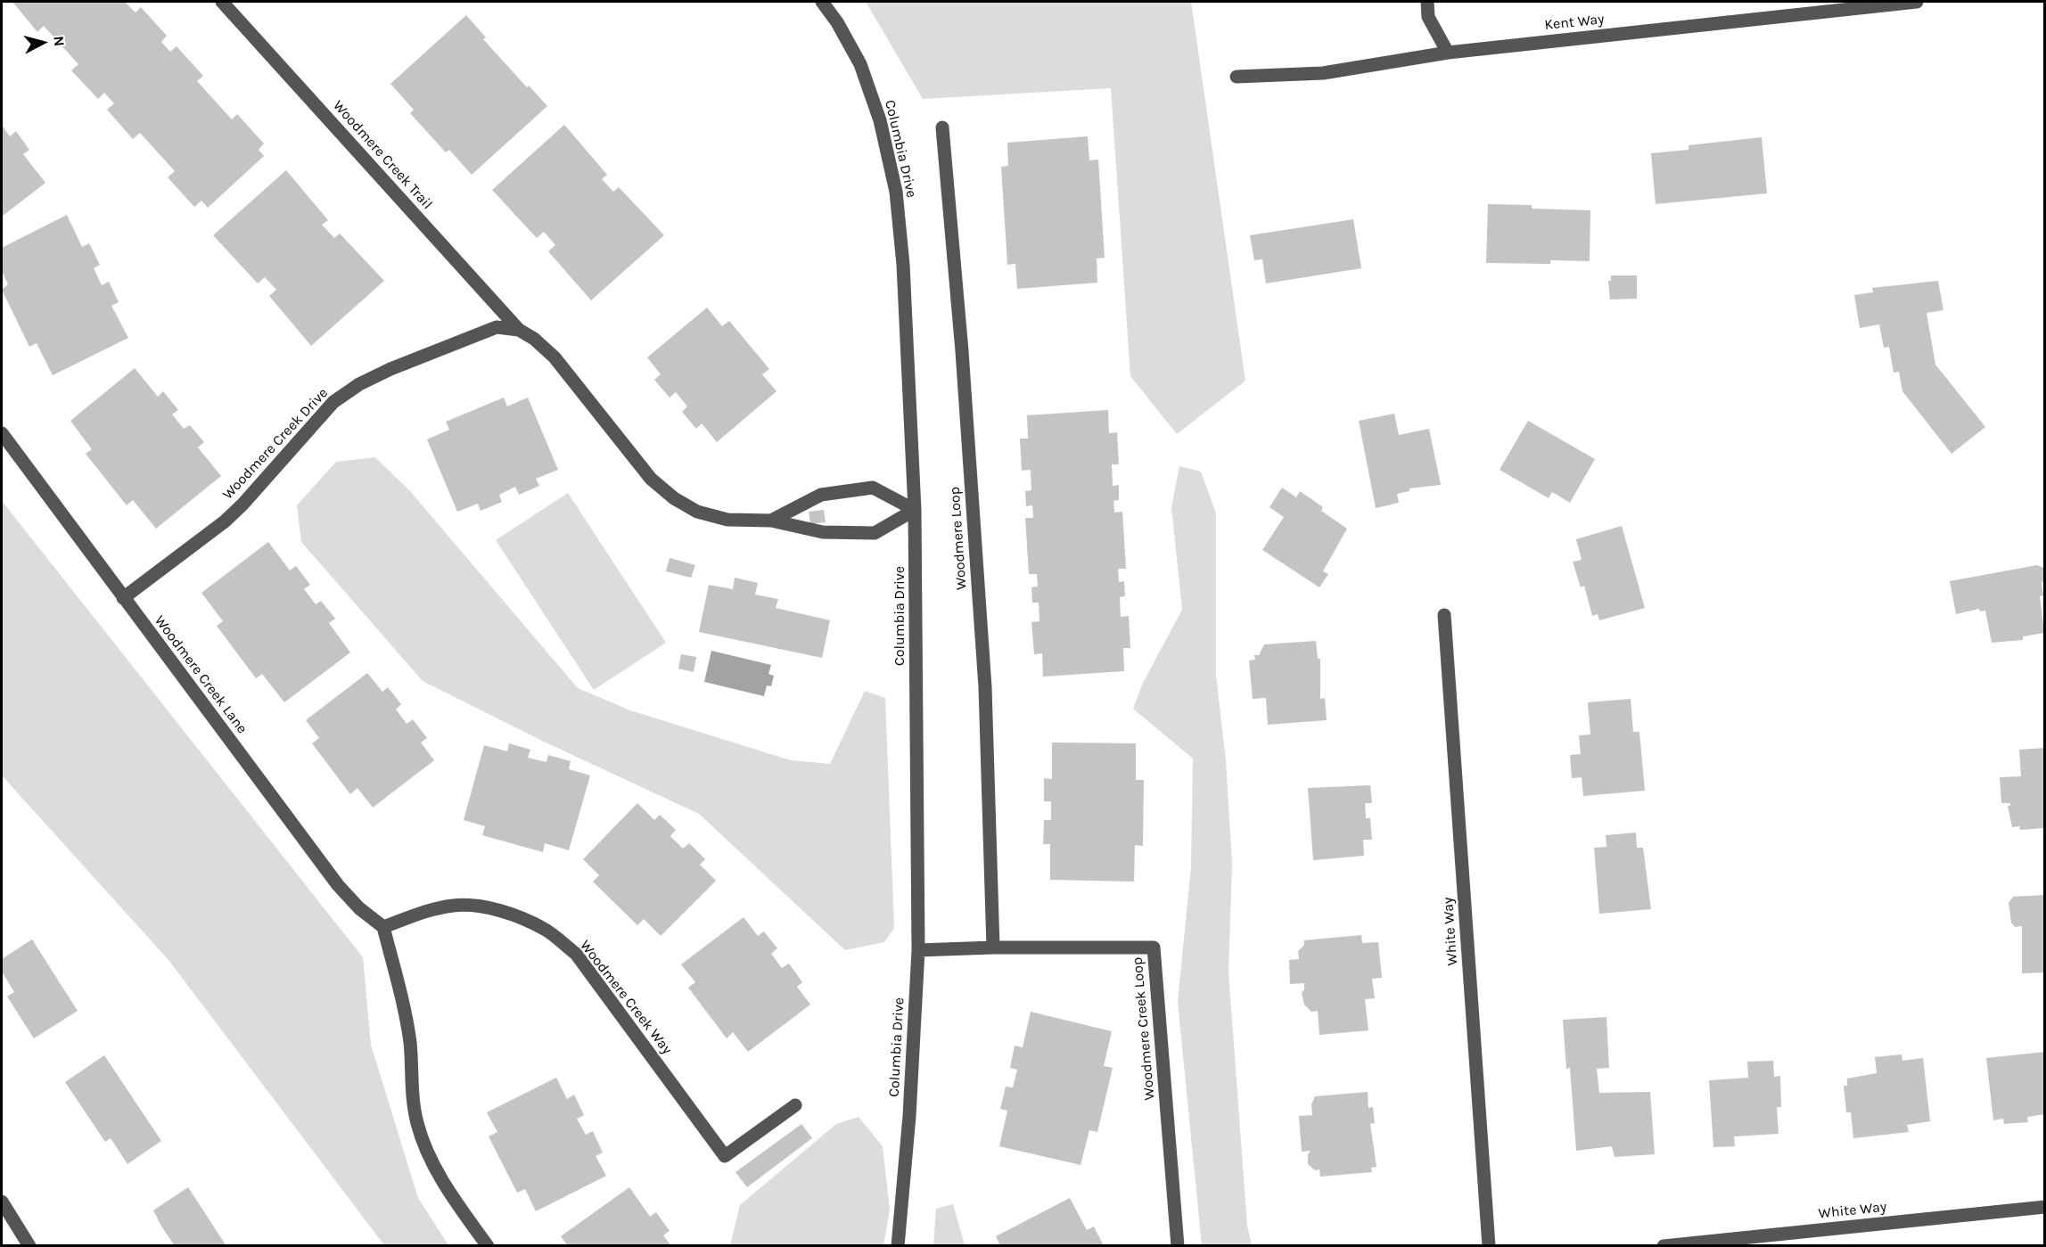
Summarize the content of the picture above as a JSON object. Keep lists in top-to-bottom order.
{
  "streets": {
    "street": [
      "Kent Way",
      "Columbia Drive",
      "Woodmere Creek Trail",
      "Woodmere Creek Drive",
      "Woodmere Loop",
      "Woodmere Creek Lane",
      "White Way",
      "Woodmere Creek Way",
      "Woodmere Creek Loop"
    ]
  },
  "crossings": [
    ["Columbia Drive", "Woodmere Creek Loop"],
    ["Woodmere Creek Trail", "Woodmere Creek Drive"],
    ["Woodmere Creek Drive", "Woodmere Creek Lane"],
    ["Woodmere Loop", "Woodmere Creek Loop"],
    ["Woodmere Creek Lane", "Woodmere Creek Way"]
  ],
  "north": "right"
}
